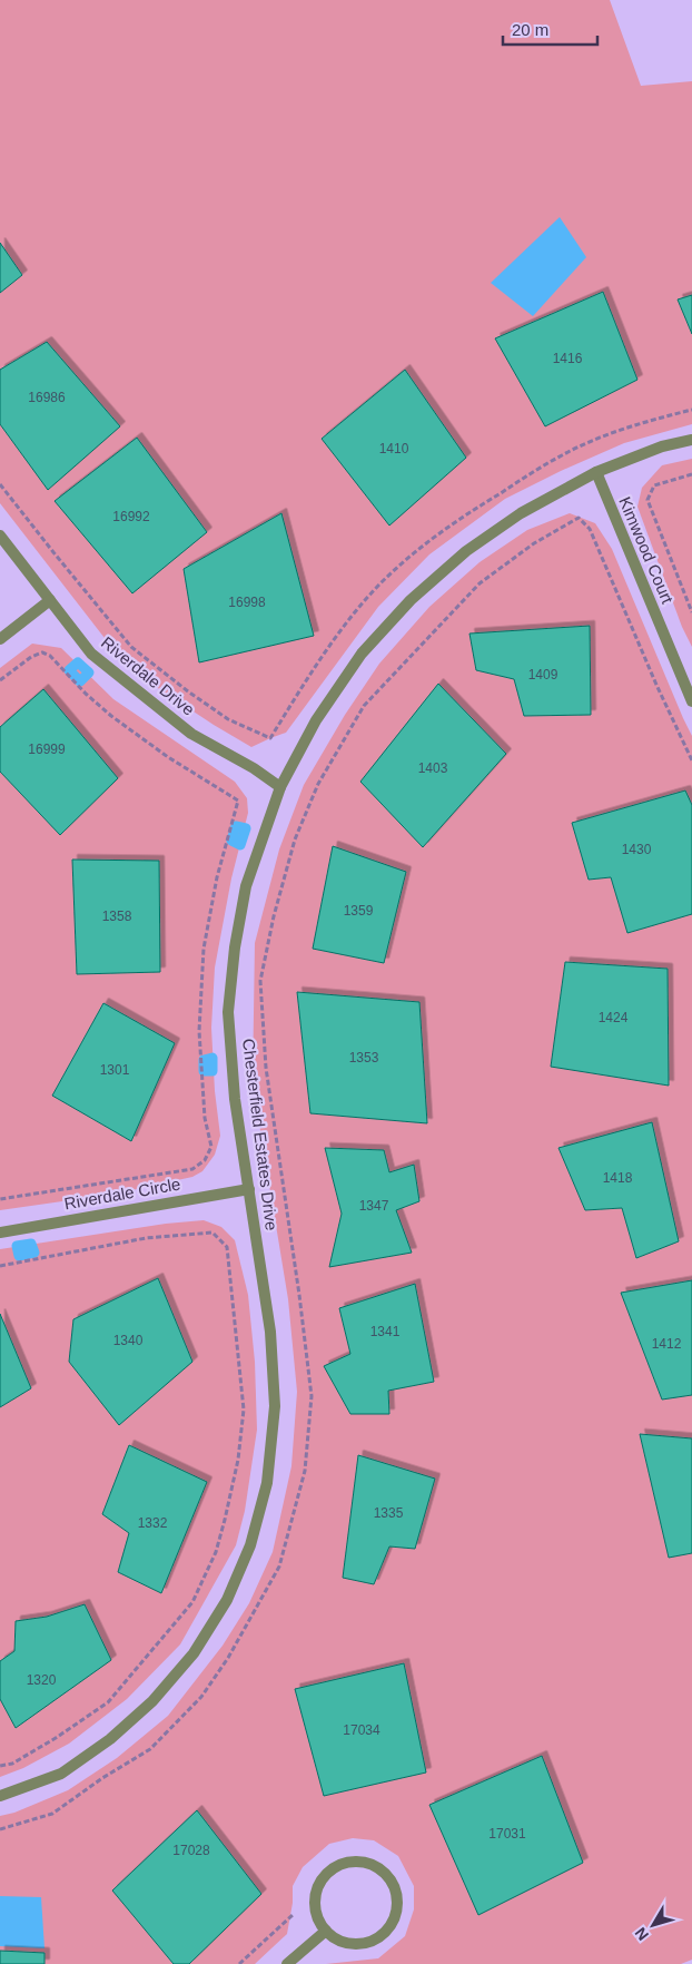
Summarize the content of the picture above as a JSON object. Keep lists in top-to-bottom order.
{
  "streets": {
    "street": [
      "Kimwood Court",
      "Riverdale Drive",
      "Chesterfield Estates Drive",
      "Riverdale Circle"
    ]
  },
  "crossings": [
    ["Kimwood Court", "Chesterfield Estates Drive"],
    ["Riverdale Drive", "Chesterfield Estates Drive"],
    ["Chesterfield Estates Drive", "Riverdale Circle"]
  ],
  "house_numbers": [
    "1416",
    "16986",
    "1410",
    "16992",
    "16998",
    "1409",
    "16999",
    "1403",
    "1430",
    "1359",
    "1358",
    "1424",
    "1353",
    "1301",
    "1418",
    "1347",
    "1341",
    "1340",
    "1412",
    "1335",
    "1332",
    "1320",
    "17034",
    "17031",
    "17028"
  ],
  "scale_bar": "20 m",
  "north": "bottom left"
}
